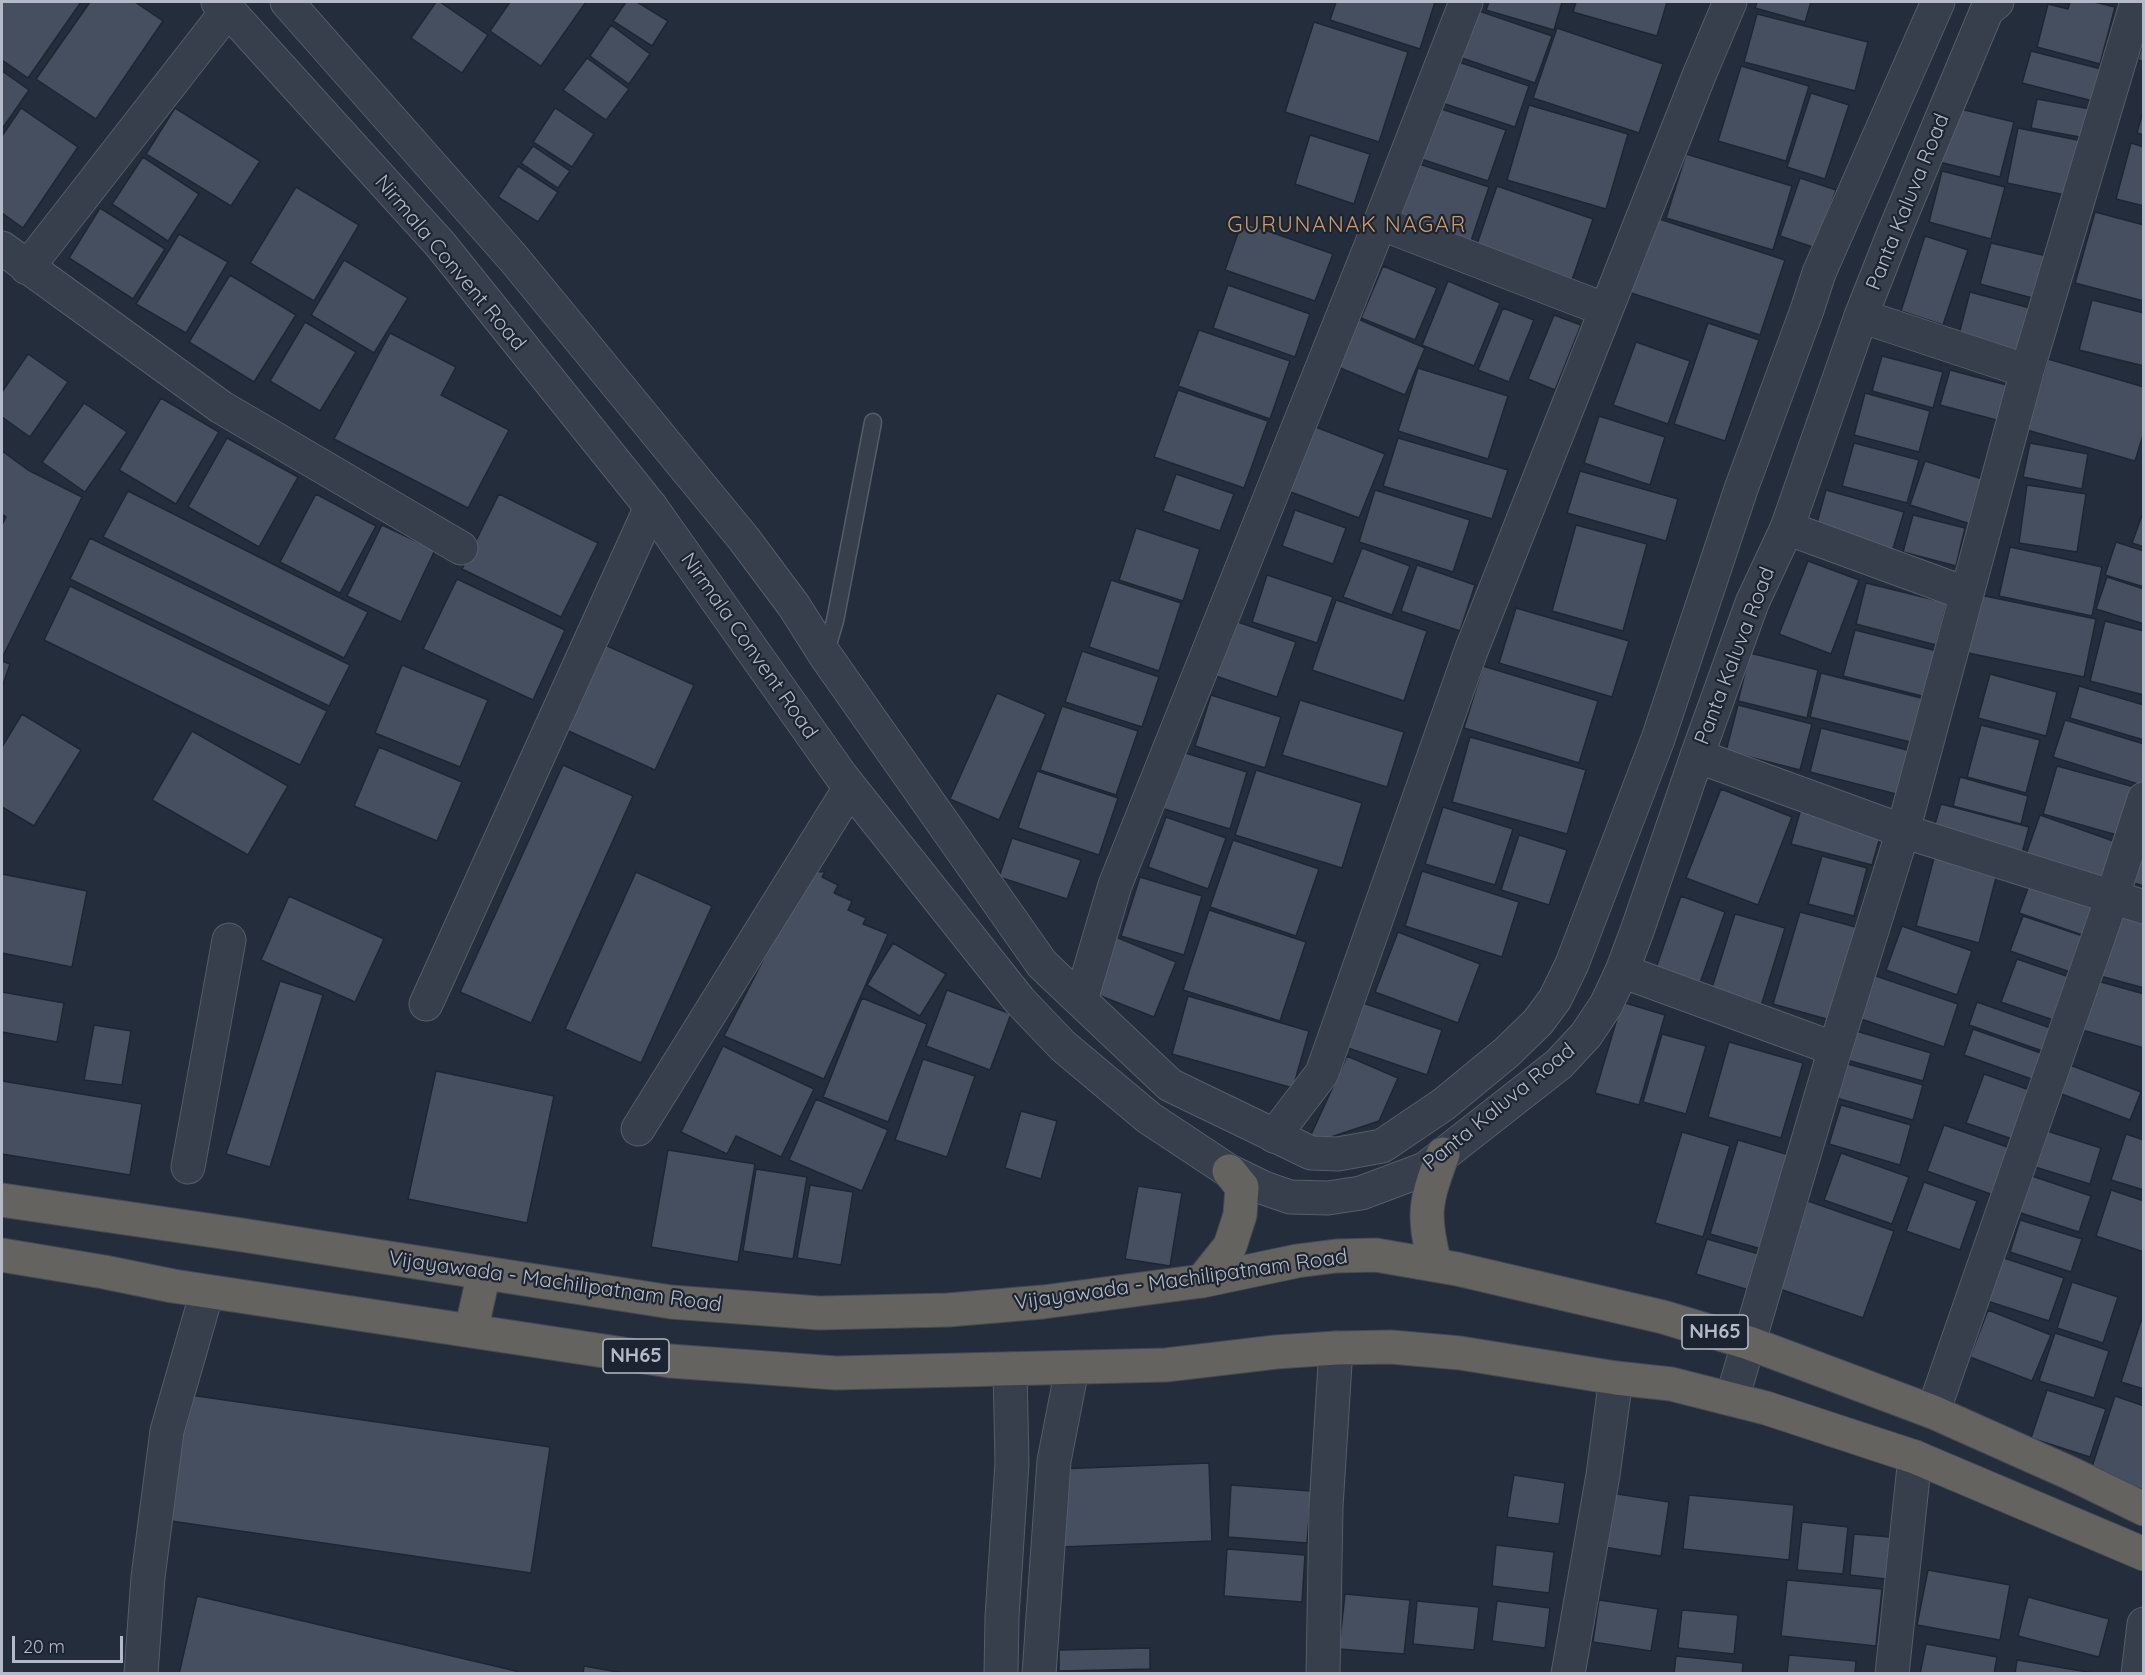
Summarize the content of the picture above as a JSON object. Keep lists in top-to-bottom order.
{
  "streets": {
    "highway": ["Vijayawada - Machilipatnam Road", "NH65"],
    "street": ["Panta Kaluva Road", "Nirmala Convent Road"]
  },
  "crossings": [
    ["Panta Kaluva Road", "Nirmala Convent Road"]
  ],
  "districts": ["GURUNANAK NAGAR"],
  "scale_bar": "20 m"
}
